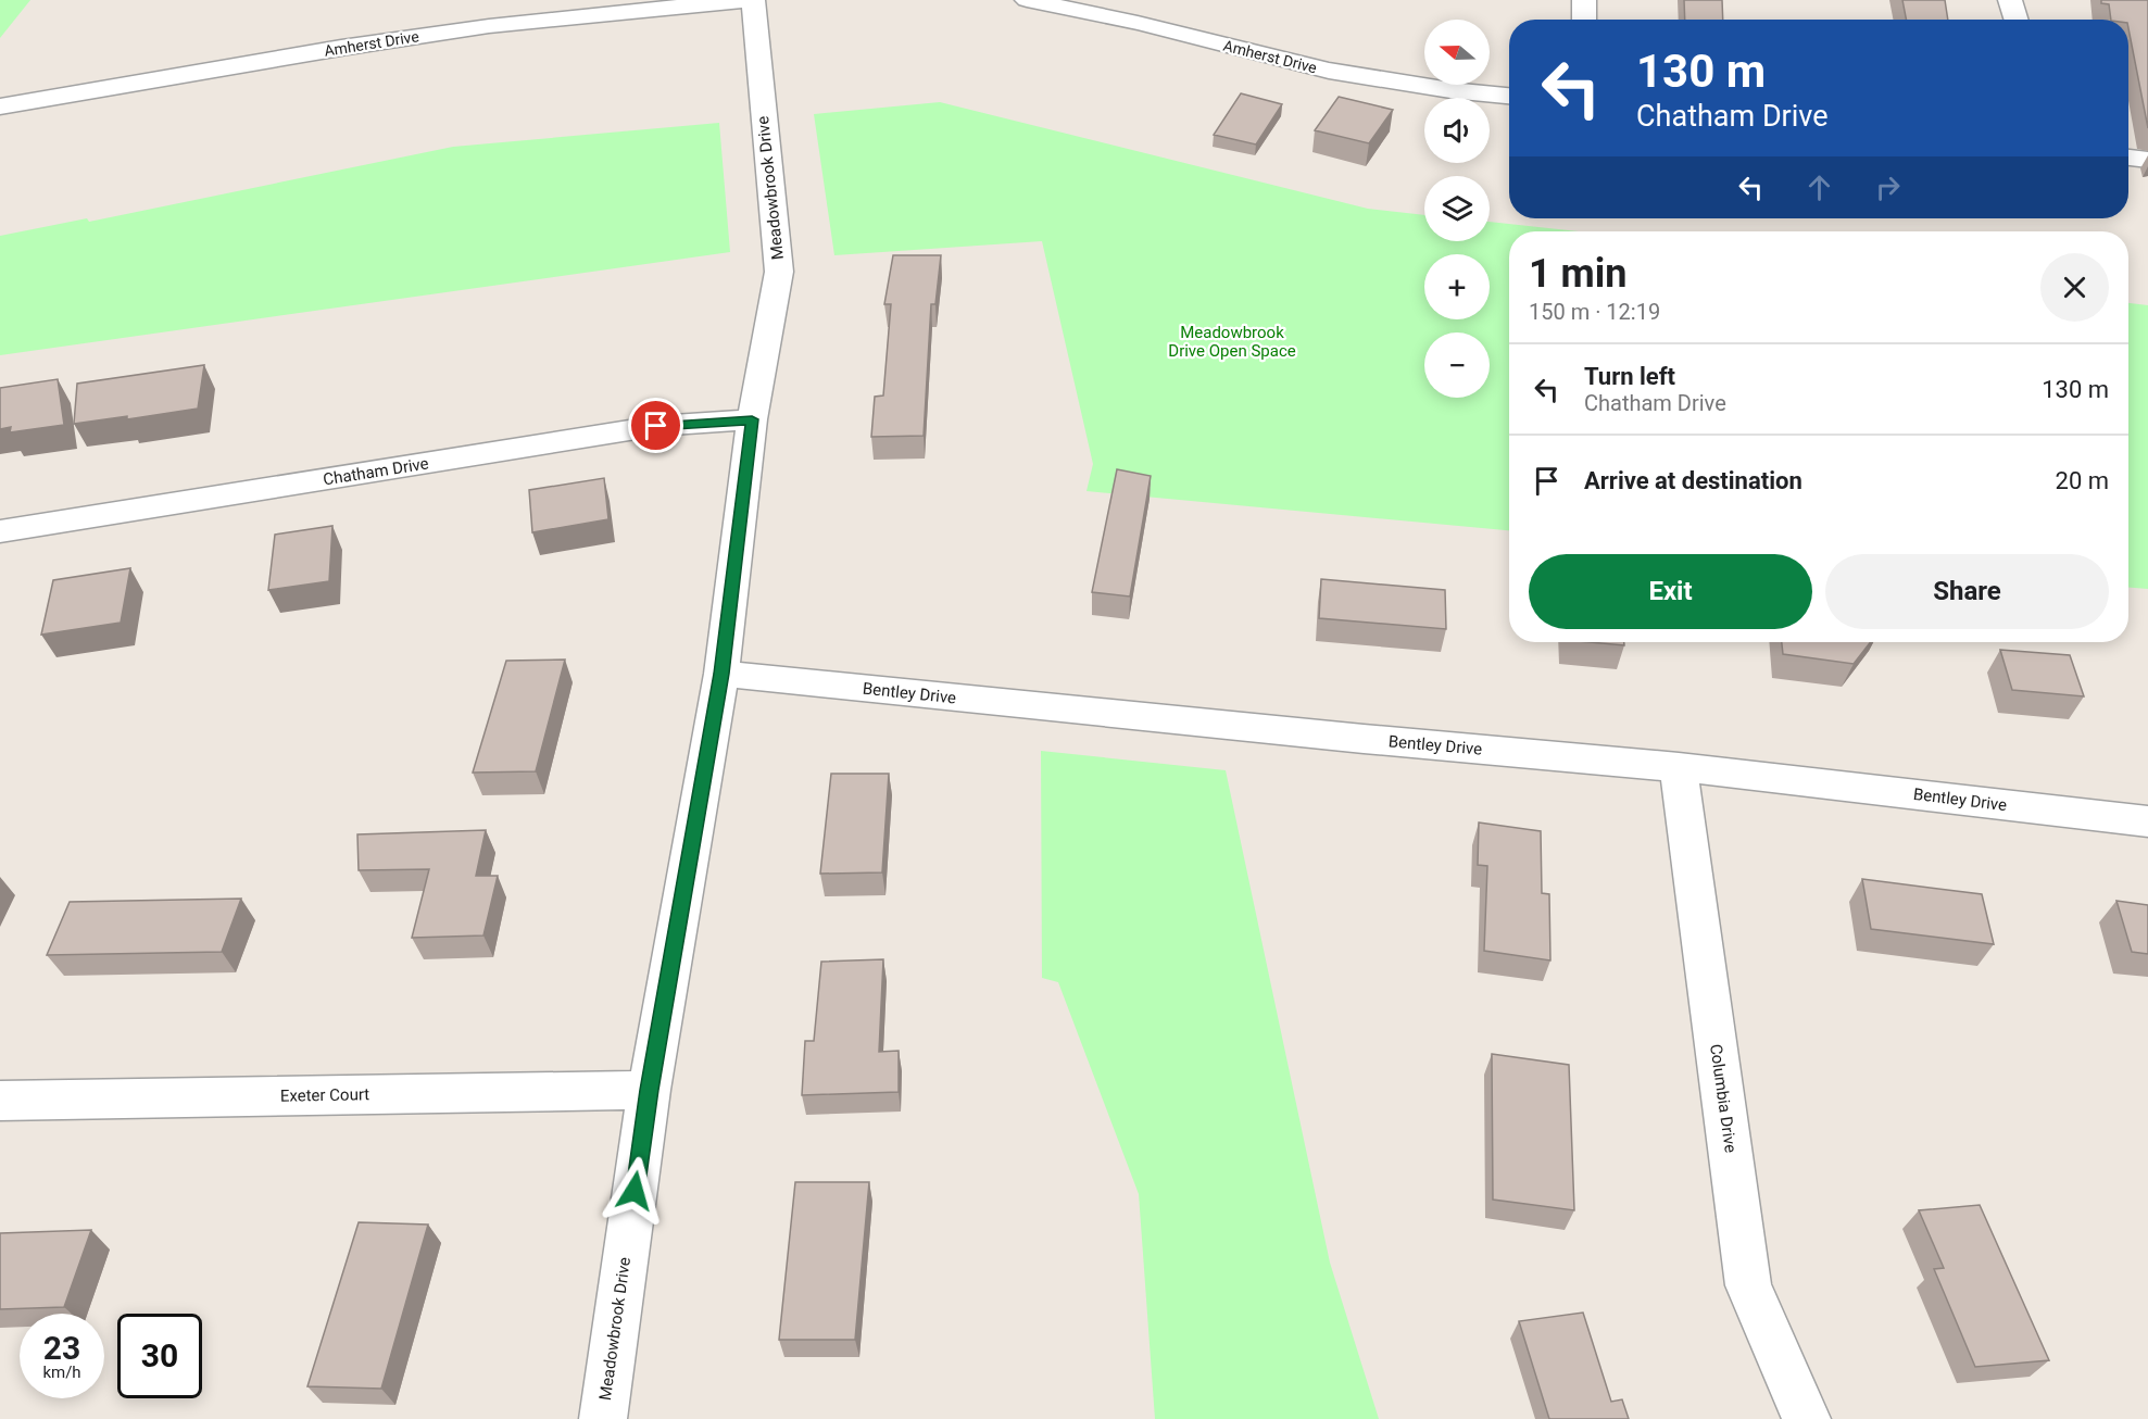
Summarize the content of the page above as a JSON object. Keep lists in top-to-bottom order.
{
  "streets": {
    "street": [
      "Amherst Drive",
      "Meadowbrook Drive",
      "Chatham Drive",
      "Bentley Drive",
      "Exeter Court",
      "Columbia Drive"
    ]
  },
  "crossings": [
    ["Meadowbrook Drive", "Chatham Drive"],
    ["Meadowbrook Drive", "Bentley Drive"],
    ["Meadowbrook Drive", "Exeter Court"],
    ["Bentley Drive", "Columbia Drive"]
  ],
  "parks": ["Meadowbrook Drive Open Space"],
  "north": "left",
  "page": {
    "map_buttons": ["+", "−"],
    "turn": ["130 m", "Chatham Drive"],
    "heading": ["1 min", "150 m · 12:19"],
    "list": [
      {
        "name": "Turn left",
        "note": "Chatham Drive",
        "value": "130 m"
      },
      {
        "name": "Arrive at destination",
        "value": "20 m"
      }
    ],
    "buttons": ["Exit", "Share"],
    "speed": "23 km/h",
    "limit": "30"
  }
}
